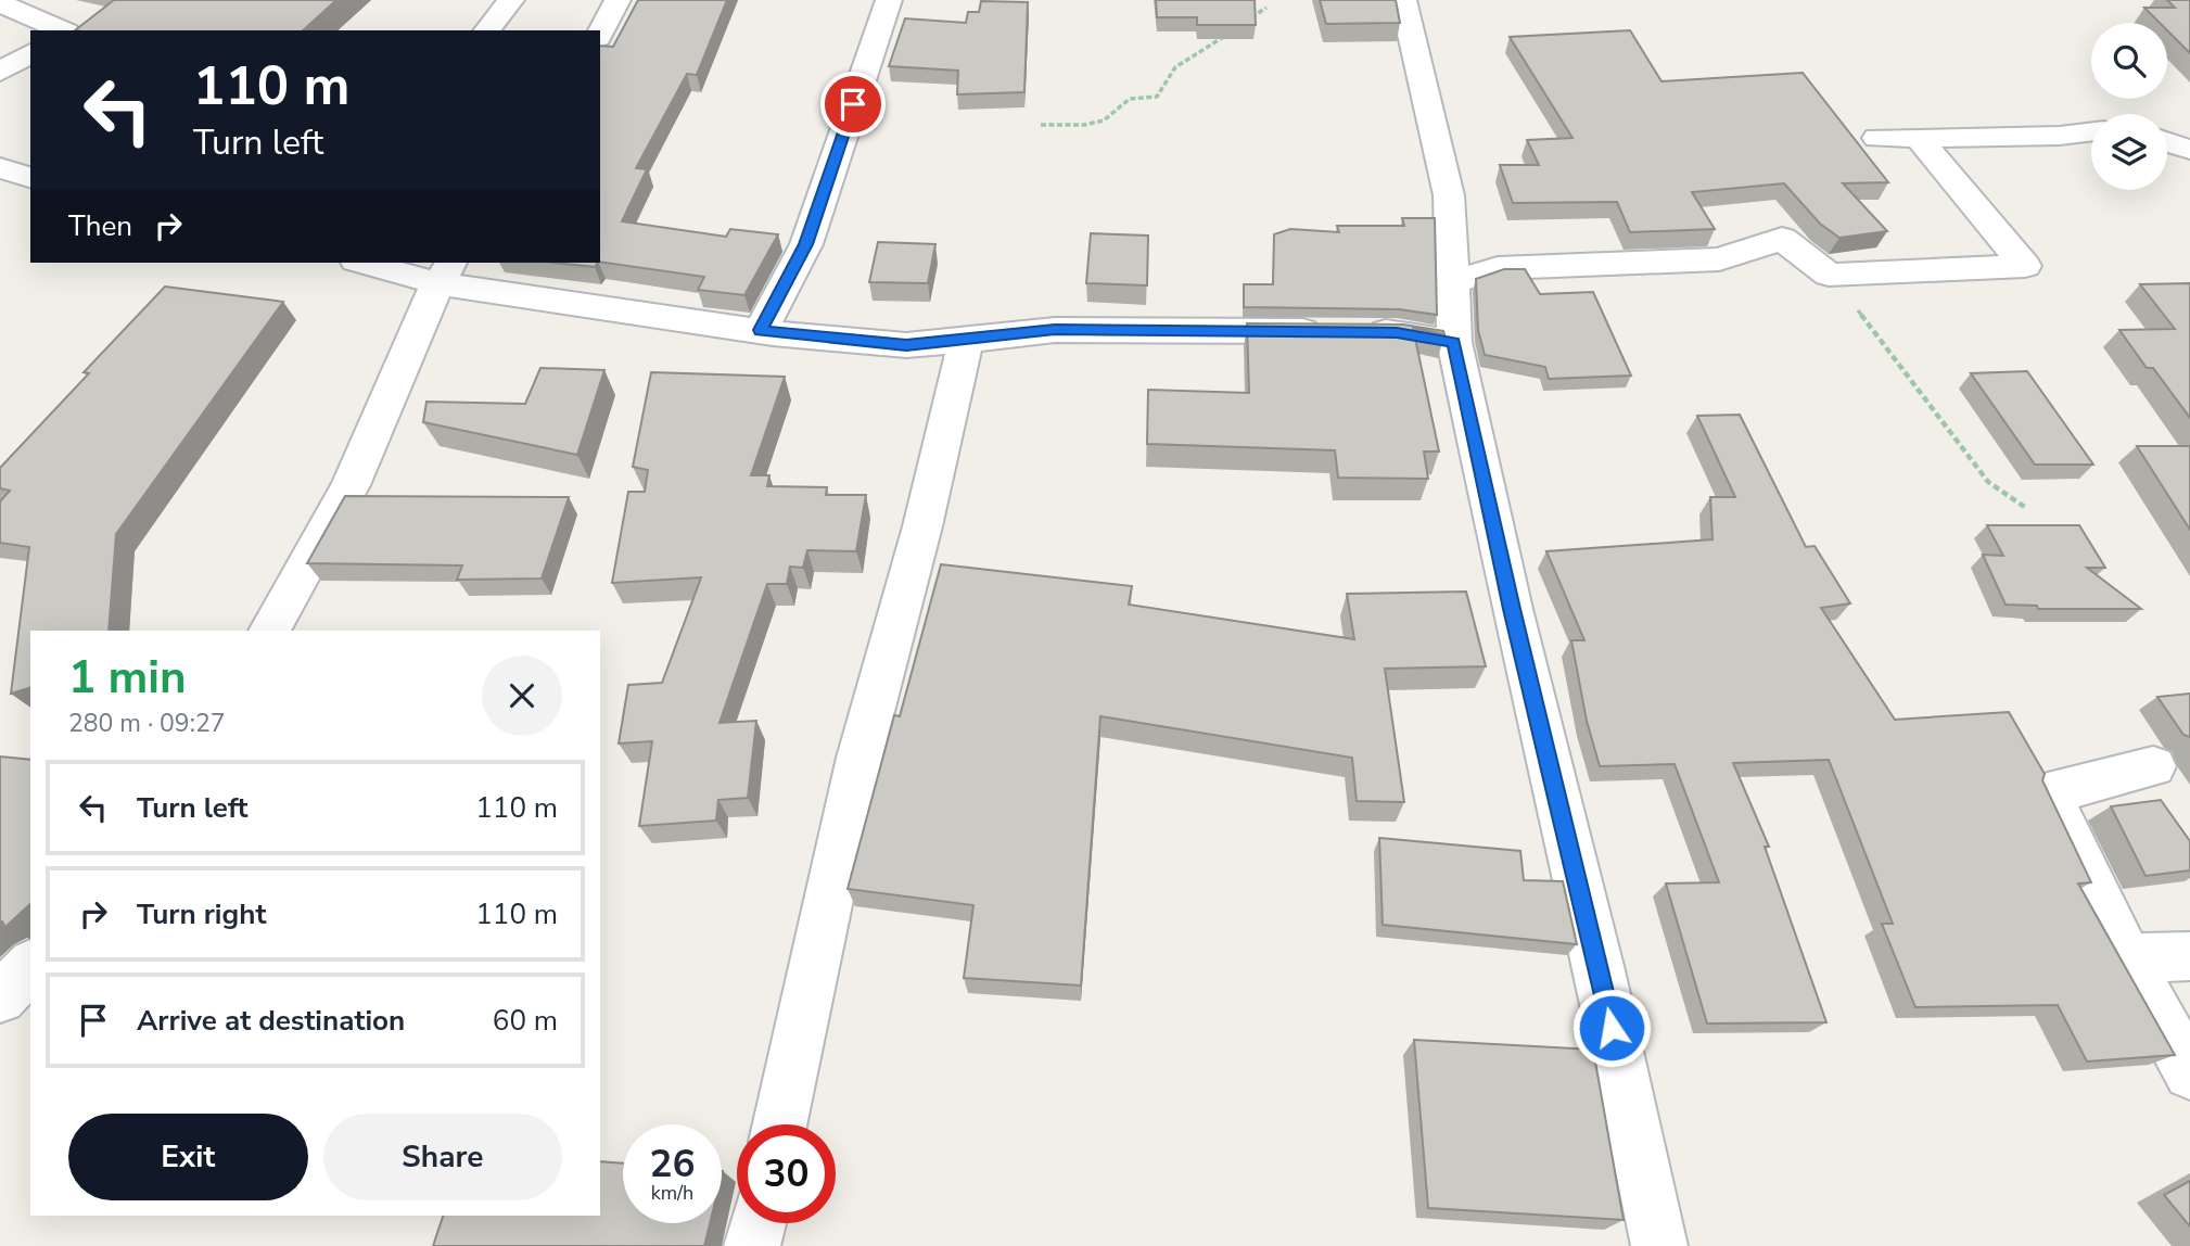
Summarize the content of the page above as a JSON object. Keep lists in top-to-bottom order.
{
  "page": {
    "turn": ["110 m", "Turn left"],
    "then": "Then",
    "heading": ["1 min", "280 m · 09:27"],
    "list": [
      {
        "name": "Turn left",
        "value": "110 m"
      },
      {
        "name": "Turn right",
        "value": "110 m"
      },
      {
        "name": "Arrive at destination",
        "value": "60 m"
      }
    ],
    "buttons": ["Exit", "Share"],
    "speed": "26 km/h",
    "limit": "30"
  }
}
